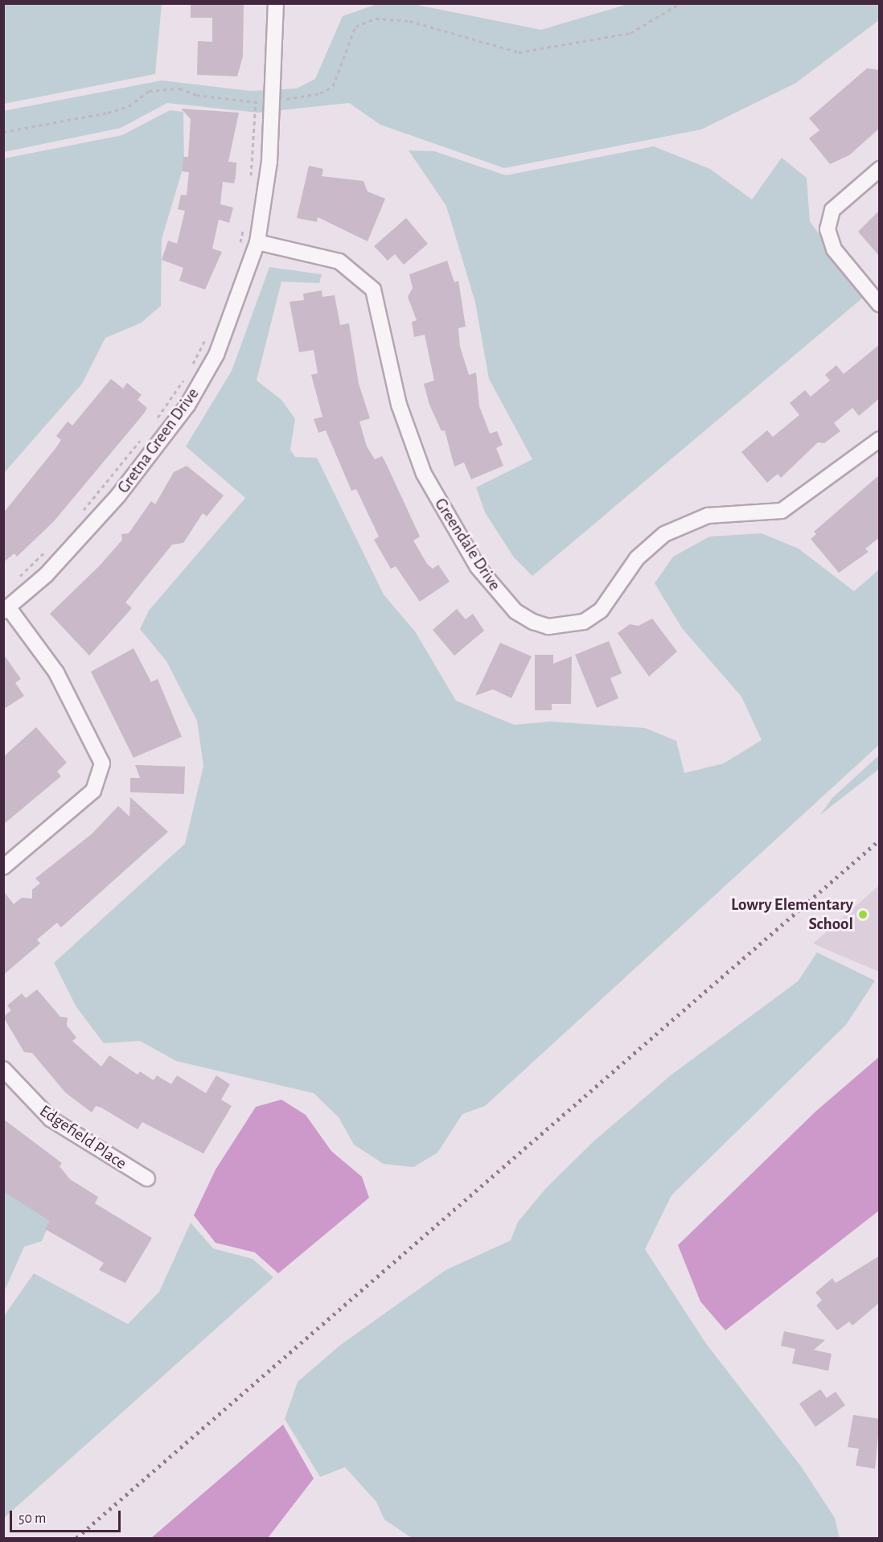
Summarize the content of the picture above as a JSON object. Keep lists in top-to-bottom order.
{
  "streets": {
    "street": ["Gretna Green Drive", "Greendale Drive", "Edgefield Place"]
  },
  "crossings": [
    ["Gretna Green Drive", "Greendale Drive"]
  ],
  "places": ["Lowry Elementary School"],
  "scale_bar": "50 m"
}
